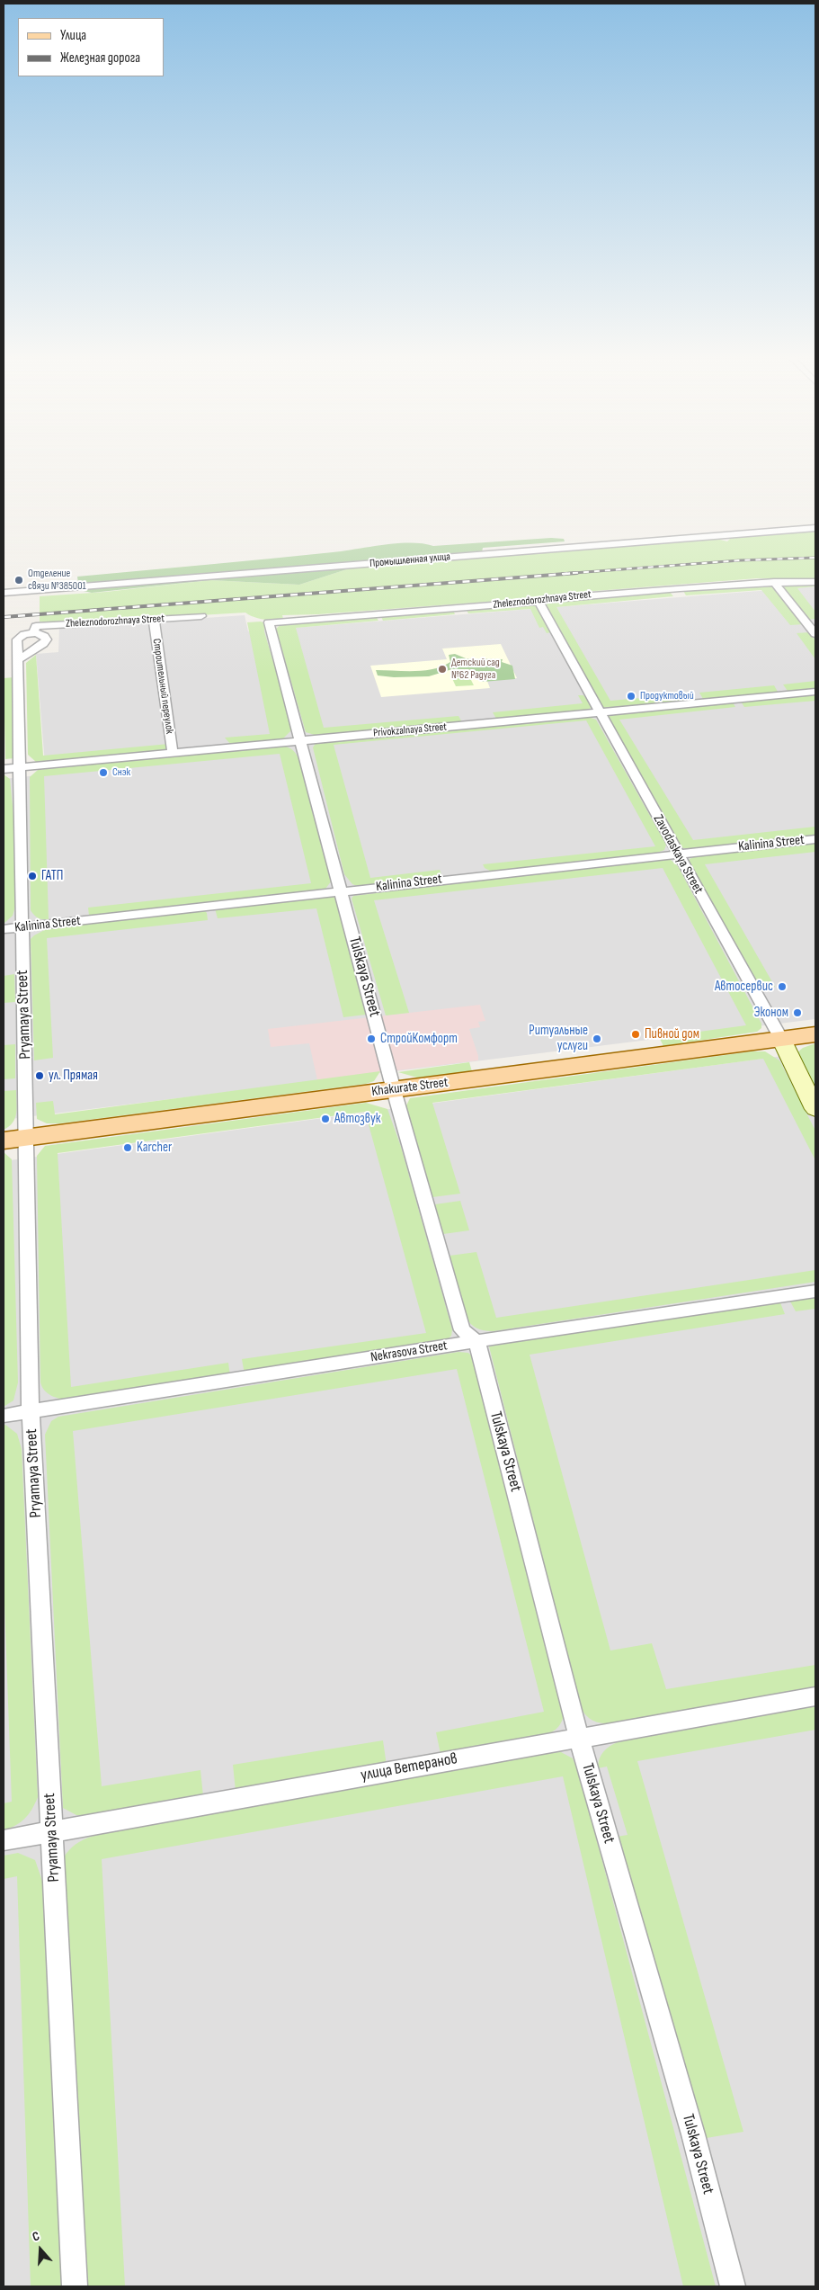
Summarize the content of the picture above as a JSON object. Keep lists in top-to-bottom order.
{
  "streets": {
    "main road": ["Zavodaskaya Street", "Khakurate Street"],
    "street": [
      "Промышленная улица",
      "Zheleznodorozhnaya Street",
      "Строительный переулок",
      "Privokzalnaya Street",
      "Kalinina Street",
      "Tulskaya Street",
      "Pryamaya Street",
      "Nekrasova Street",
      "улица Ветеранов"
    ]
  },
  "crossings": [
    ["Zheleznodorozhnaya Street", "Строительный переулок"],
    ["Zheleznodorozhnaya Street", "Zavodaskaya Street"],
    ["Zheleznodorozhnaya Street", "Tulskaya Street"],
    ["Zheleznodorozhnaya Street", "Pryamaya Street"],
    ["Строительный переулок", "Privokzalnaya Street"],
    ["Privokzalnaya Street", "Zavodaskaya Street"],
    ["Privokzalnaya Street", "Tulskaya Street"],
    ["Privokzalnaya Street", "Pryamaya Street"],
    ["Kalinina Street", "Zavodaskaya Street"],
    ["Kalinina Street", "Tulskaya Street"],
    ["Kalinina Street", "Pryamaya Street"],
    ["Zavodaskaya Street", "Khakurate Street"],
    ["Tulskaya Street", "Khakurate Street"],
    ["Tulskaya Street", "Nekrasova Street"],
    ["Tulskaya Street", "улица Ветеранов"],
    ["Pryamaya Street", "Khakurate Street"],
    ["Pryamaya Street", "Nekrasova Street"],
    ["Pryamaya Street", "улица Ветеранов"]
  ],
  "places": [
    "Отделение связи №385001",
    "Детский сад №62 Радуга",
    "Продуктовый",
    "Снэк",
    "ГАТП",
    "Автосервис",
    "Эконом",
    "Пивной дом",
    "СтройКомфорт",
    "Ритуальные услуги",
    "ул. Прямая",
    "Автозвук",
    "Karcher"
  ],
  "legend": ["Улица", "Железная дорога"],
  "north": "top"
}
